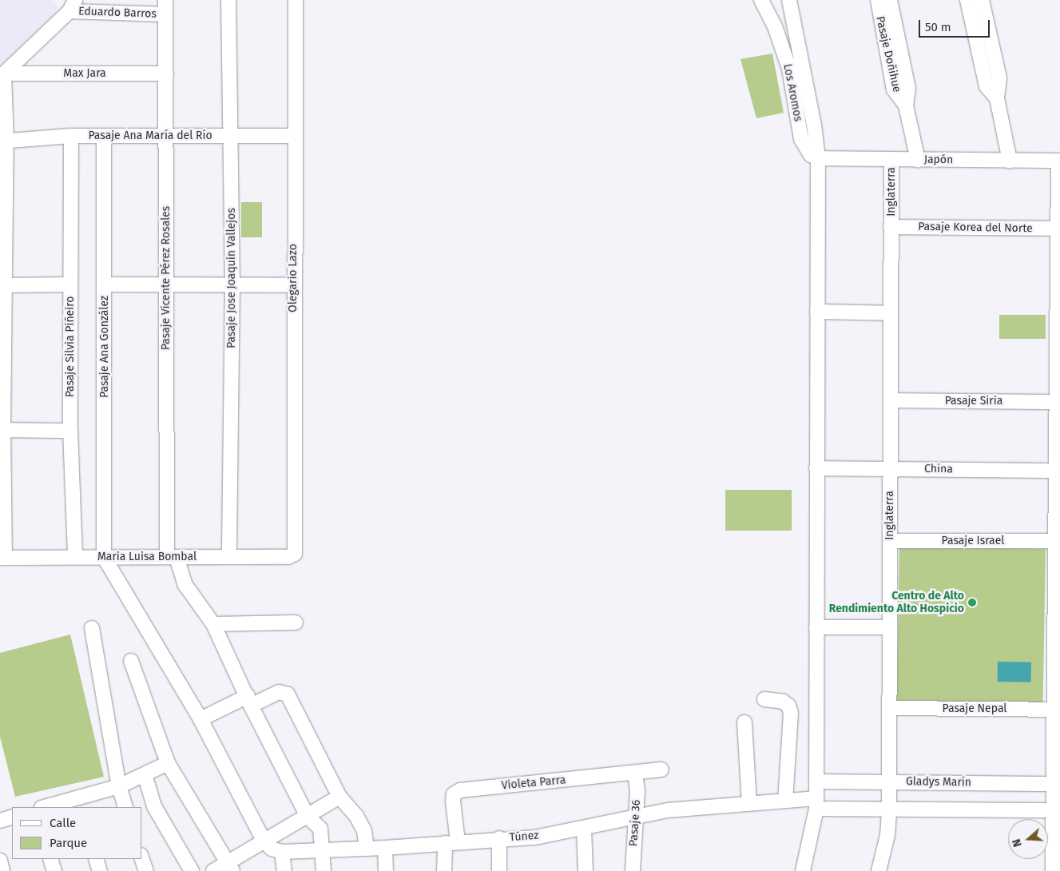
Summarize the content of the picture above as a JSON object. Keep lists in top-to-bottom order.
{
  "streets": {
    "street": [
      "Eduardo Barros",
      "Pasaje Doñihue",
      "Max Jara",
      "Los Aromos",
      "Pasaje Ana María del Río",
      "Japón",
      "Inglaterra",
      "Pasaje Korea del Norte",
      "Pasaje Vicente Pérez Rosales",
      "Pasaje Jose Joaquin Vallejos",
      "Olegario Lazo",
      "Pasaje Silvia Piñeiro",
      "Pasaje Ana González",
      "Pasaje Siria",
      "China",
      "Pasaje Israel",
      "Maria Luisa Bombal",
      "Pasaje Nepal",
      "Gladys Marín",
      "Violeta Parra",
      "Pasaje 36",
      "Túnez"
    ]
  },
  "crossings": [
    ["Eduardo Barros", "Pasaje Vicente Pérez Rosales"],
    ["Pasaje Doñihue", "Japón"],
    ["Max Jara", "Pasaje Vicente Pérez Rosales"],
    ["Los Aromos", "Japón"],
    ["Pasaje Ana María del Río", "Pasaje Vicente Pérez Rosales"],
    ["Pasaje Ana María del Río", "Pasaje Jose Joaquin Vallejos"],
    ["Pasaje Ana María del Río", "Olegario Lazo"],
    ["Pasaje Ana María del Río", "Pasaje Silvia Piñeiro"],
    ["Pasaje Ana María del Río", "Pasaje Ana González"],
    ["Japón", "Inglaterra"],
    ["Inglaterra", "Pasaje Korea del Norte"],
    ["Inglaterra", "Pasaje Siria"],
    ["Inglaterra", "China"],
    ["Inglaterra", "Pasaje Israel"],
    ["Inglaterra", "Pasaje Nepal"],
    ["Inglaterra", "Gladys Marín"],
    ["Pasaje Vicente Pérez Rosales", "Maria Luisa Bombal"],
    ["Pasaje Vicente Pérez Rosales", "Túnez"],
    ["Pasaje Jose Joaquin Vallejos", "Maria Luisa Bombal"],
    ["Olegario Lazo", "Maria Luisa Bombal"],
    ["Pasaje Silvia Piñeiro", "Maria Luisa Bombal"],
    ["Pasaje Ana González", "Maria Luisa Bombal"],
    ["Violeta Parra", "Pasaje 36"],
    ["Violeta Parra", "Túnez"],
    ["Pasaje 36", "Túnez"]
  ],
  "places": ["Centro de Alto Rendimiento Alto Hospicio"],
  "legend": ["Calle", "Parque"],
  "scale_bar": "50 m",
  "north": "left"
}
